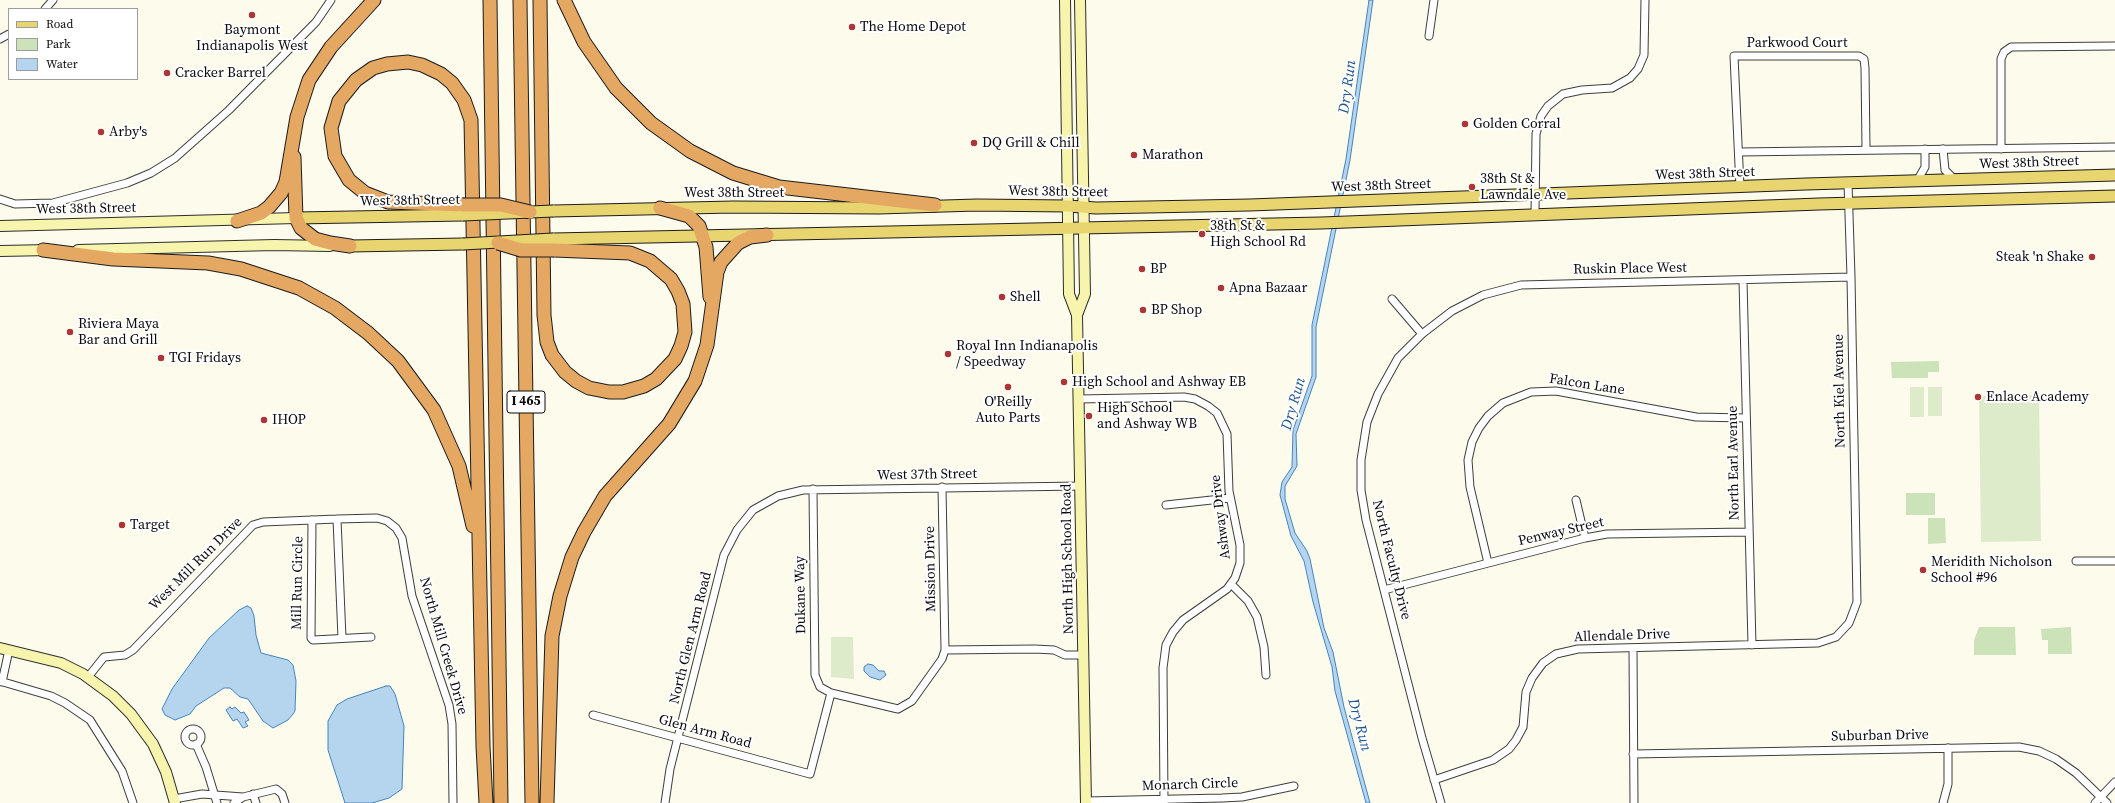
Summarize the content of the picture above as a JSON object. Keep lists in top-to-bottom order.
{
  "streets": {
    "highway": ["I 465"],
    "main road": ["West 38th Street"],
    "street": [
      "Parkwood Court",
      "Ruskin Place West",
      "Falcon Lane",
      "North Kiel Avenue",
      "North Earl Avenue",
      "West 37th Street",
      "Ashway Drive",
      "Penway Street",
      "North High School Road",
      "North Faculty Drive",
      "West Mill Run Drive",
      "Mission Drive",
      "Mill Run Circle",
      "Dukane Way",
      "Allendale Drive",
      "North Glen Arm Road",
      "North Mill Creek Drive",
      "Glen Arm Road",
      "Suburban Drive",
      "Monarch Circle"
    ]
  },
  "crossings": [
    ["West 38th Street", "North Kiel Avenue"],
    ["West 38th Street", "North High School Road"],
    ["Ruskin Place West", "North Kiel Avenue"],
    ["Ruskin Place West", "North Earl Avenue"],
    ["Ruskin Place West", "North Faculty Drive"],
    ["Falcon Lane", "North Earl Avenue"],
    ["Falcon Lane", "Penway Street"],
    ["North Kiel Avenue", "Allendale Drive"],
    ["North Earl Avenue", "Penway Street"],
    ["North Earl Avenue", "Allendale Drive"],
    ["West 37th Street", "North High School Road"],
    ["West 37th Street", "Mission Drive"],
    ["West 37th Street", "Dukane Way"],
    ["West 37th Street", "North Glen Arm Road"],
    ["Ashway Drive", "North High School Road"],
    ["Ashway Drive", "Monarch Circle"],
    ["Penway Street", "North Faculty Drive"],
    ["North High School Road", "Monarch Circle"],
    ["North Faculty Drive", "Allendale Drive"],
    ["West Mill Run Drive", "Mill Run Circle"],
    ["West Mill Run Drive", "North Mill Creek Drive"],
    ["Dukane Way", "Glen Arm Road"],
    ["North Glen Arm Road", "Glen Arm Road"]
  ],
  "water": ["Dry Run"],
  "places": [
    "Baymont Indianapolis West",
    "The Home Depot",
    "Cracker Barrel",
    "Golden Corral",
    "Arby's",
    "DQ Grill & Chill",
    "Marathon",
    "38th St & Lawndale Ave",
    "38th St & High School Rd",
    "Steak 'n Shake",
    "BP",
    "Apna Bazaar",
    "Shell",
    "BP Shop",
    "Riviera Maya Bar and Grill",
    "Royal Inn Indianapolis / Speedway",
    "TGI Fridays",
    "High School and Ashway EB",
    "O'Reilly Auto Parts",
    "Enlace Academy",
    "High School and Ashway WB",
    "IHOP",
    "Target",
    "Meridith Nicholson School #96"
  ],
  "legend": ["Road", "Park", "Water"]
}
